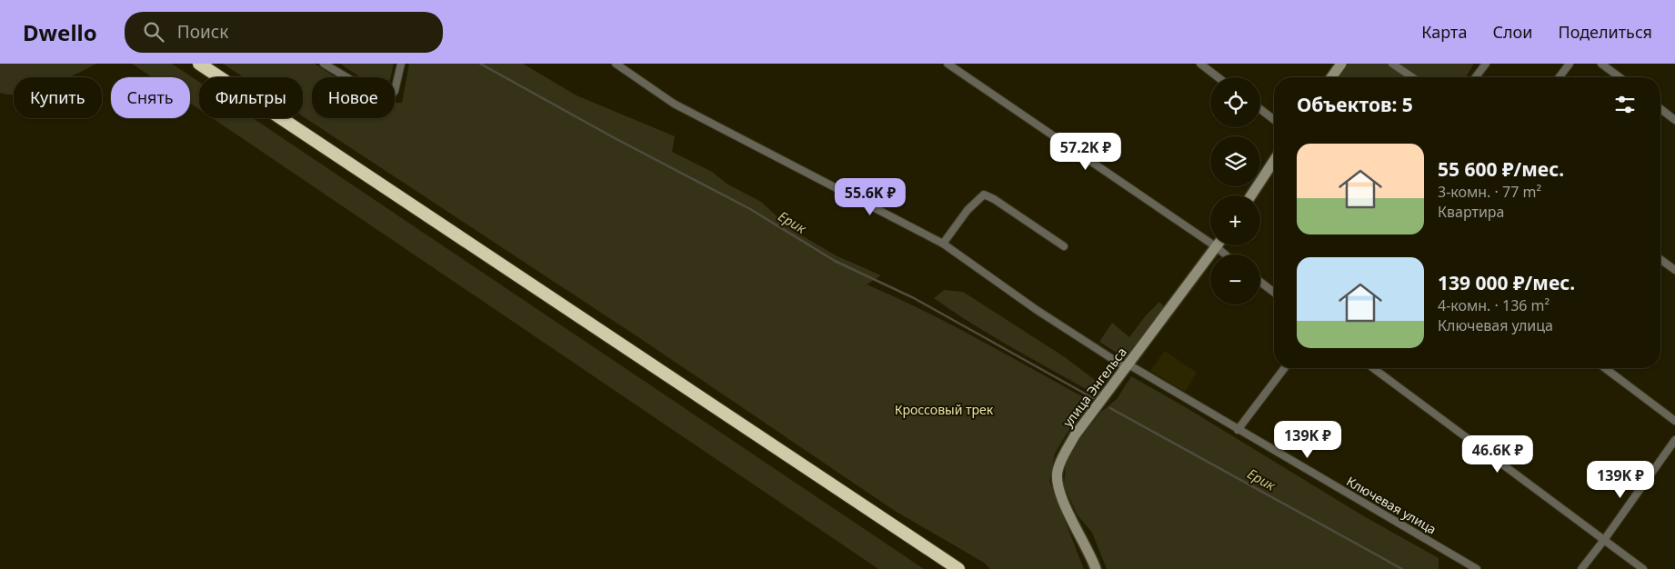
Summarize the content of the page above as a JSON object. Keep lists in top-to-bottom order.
{
  "streets": {
    "street": ["улица Энгельса", "Ключевая улица"]
  },
  "crossings": [
    ["улица Энгельса", "Ключевая улица"]
  ],
  "water": ["Ерик"],
  "parks": ["Кроссовый трек"],
  "page": {
    "header": "Dwello",
    "search": "Поиск",
    "nav": ["Карта", "Слои", "Поделиться"],
    "map_buttons": ["+", "−"],
    "chip": [
      "Купить",
      "Снять",
      "Фильтры",
      "Новое"
    ],
    "heading": "Объектов: 5",
    "list": [
      {
        "name": "55 600 ₽/мес.",
        "note": "3-комн. · 77 m² · Квартира"
      },
      {
        "name": "139 000 ₽/мес.",
        "note": "4-комн. · 136 m² · Ключевая улица"
      }
    ],
    "price": [
      "57.2K ₽",
      "55.6K ₽",
      "139K ₽",
      "46.6K ₽",
      "139K ₽"
    ]
  }
}
